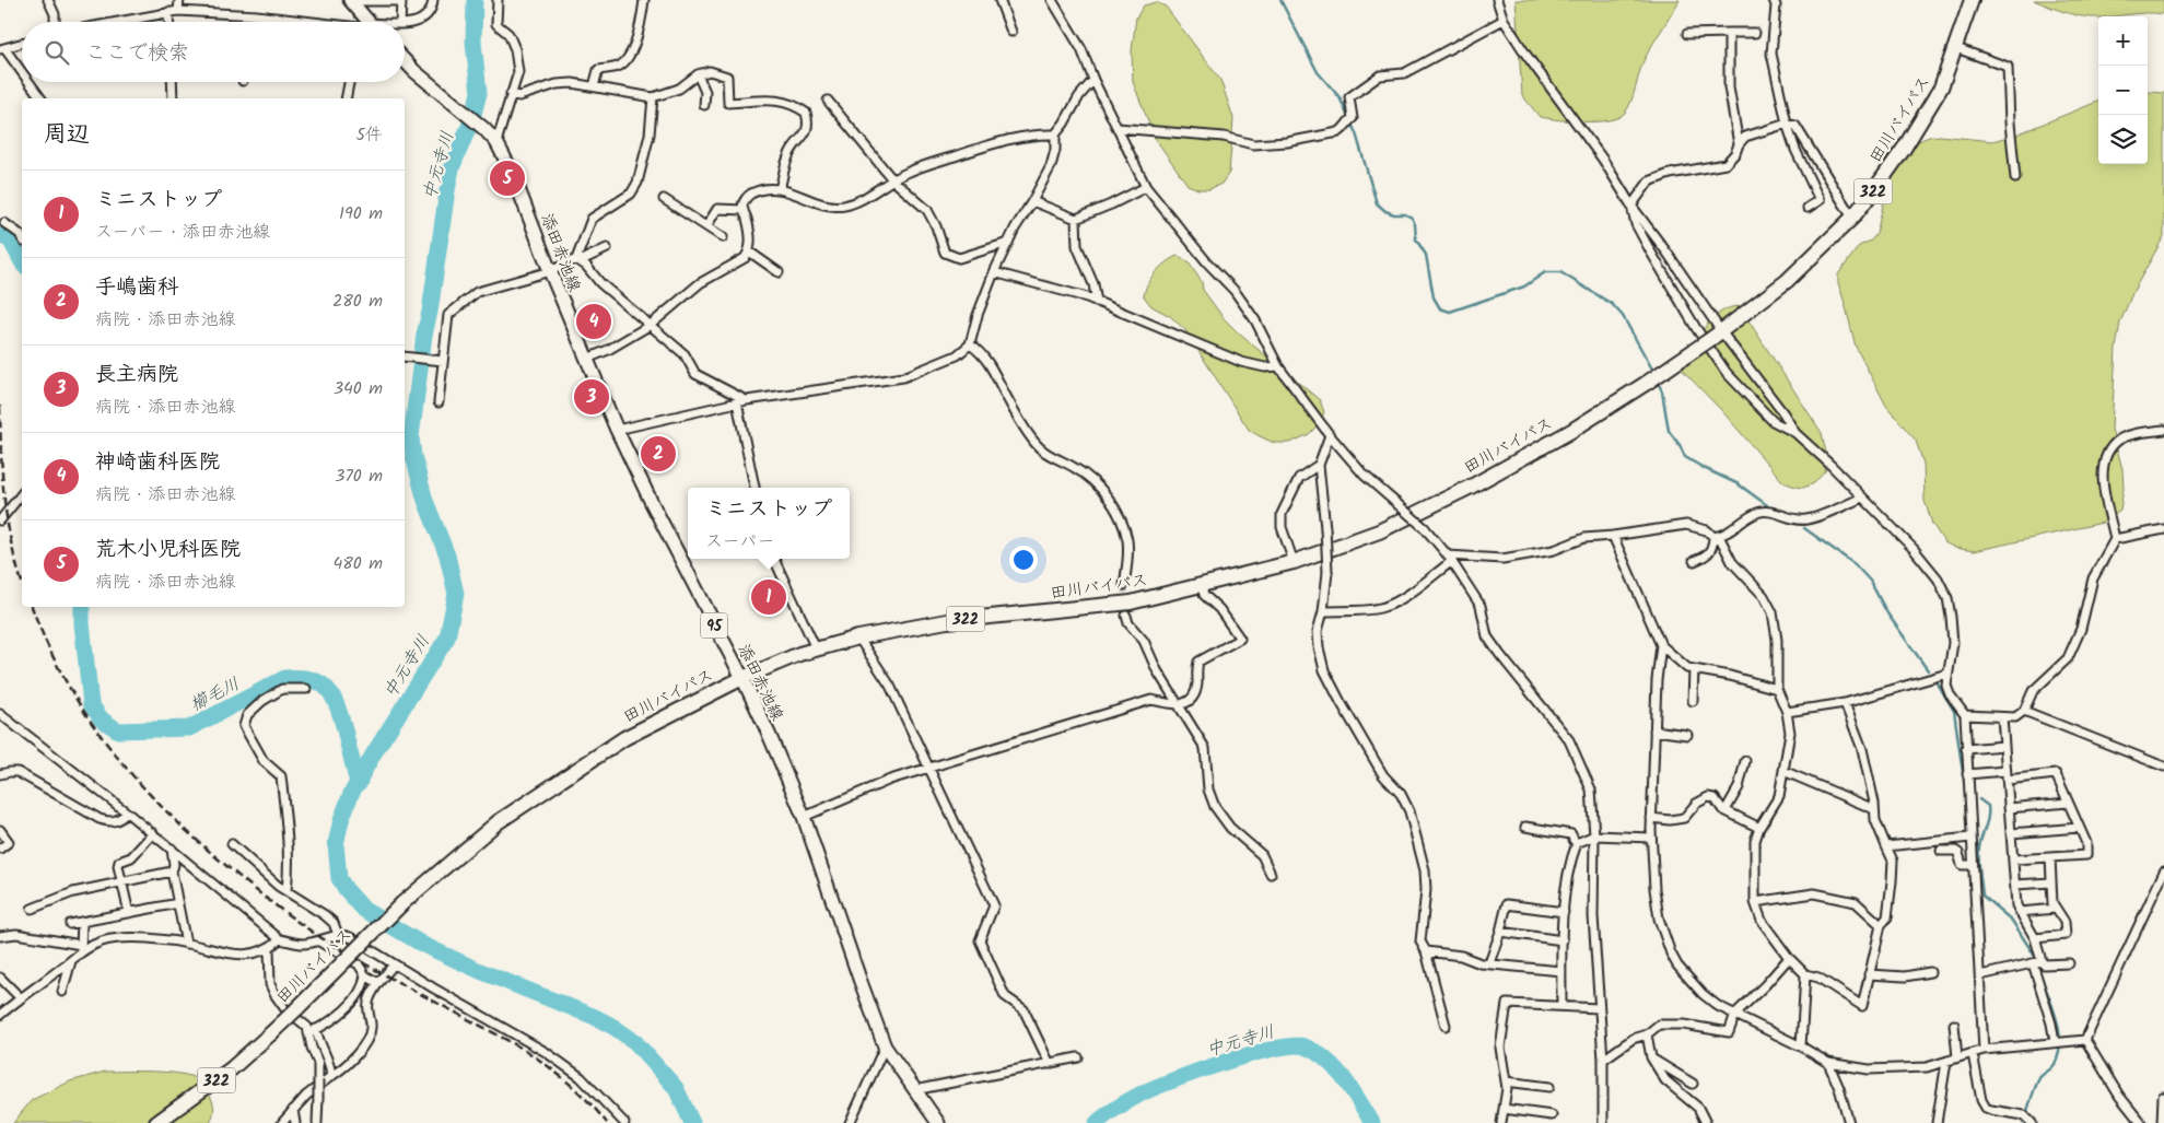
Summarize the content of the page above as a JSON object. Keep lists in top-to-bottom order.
{
  "streets": {
    "highway": ["田川バイパス", "322"],
    "main road": ["添田赤池線", "95"]
  },
  "crossings": [
    ["田川バイパス", "添田赤池線"]
  ],
  "water": ["中元寺川", "櫛毛川"],
  "page": {
    "map_buttons": ["+", "−"],
    "search": "ここで検索",
    "heading": ["周辺", "5件"],
    "pins": [
      "5",
      "4",
      "3",
      "2",
      "1"
    ],
    "list": [
      {
        "mark": "1",
        "name": "ミニストップ",
        "note": "スーパー · 添田赤池線",
        "value": "190 m"
      },
      {
        "mark": "2",
        "name": "手嶋歯科",
        "note": "病院 · 添田赤池線",
        "value": "280 m"
      },
      {
        "mark": "3",
        "name": "長主病院",
        "note": "病院 · 添田赤池線",
        "value": "340 m"
      },
      {
        "mark": "4",
        "name": "神崎歯科医院",
        "note": "病院 · 添田赤池線",
        "value": "370 m"
      },
      {
        "mark": "5",
        "name": "荒木小児科医院",
        "note": "病院 · 添田赤池線",
        "value": "480 m"
      }
    ],
    "popup": ["ミニストップ", "スーパー"]
  }
}
